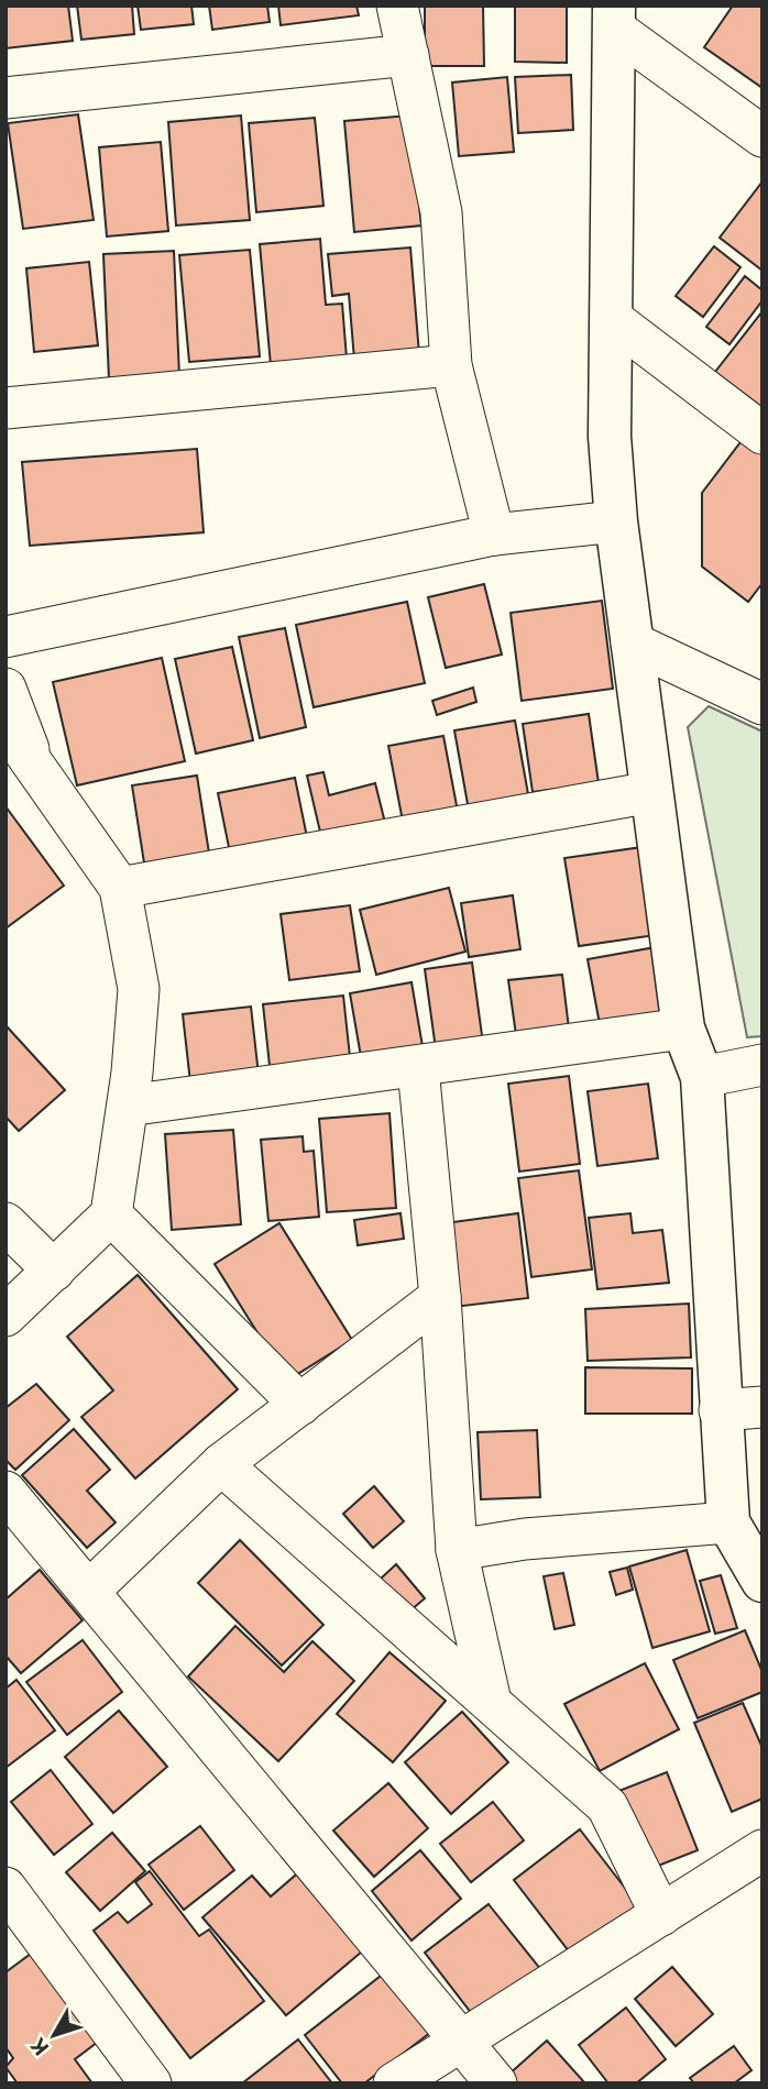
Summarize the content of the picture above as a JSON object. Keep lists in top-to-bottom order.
{
  "north": "bottom left"
}
